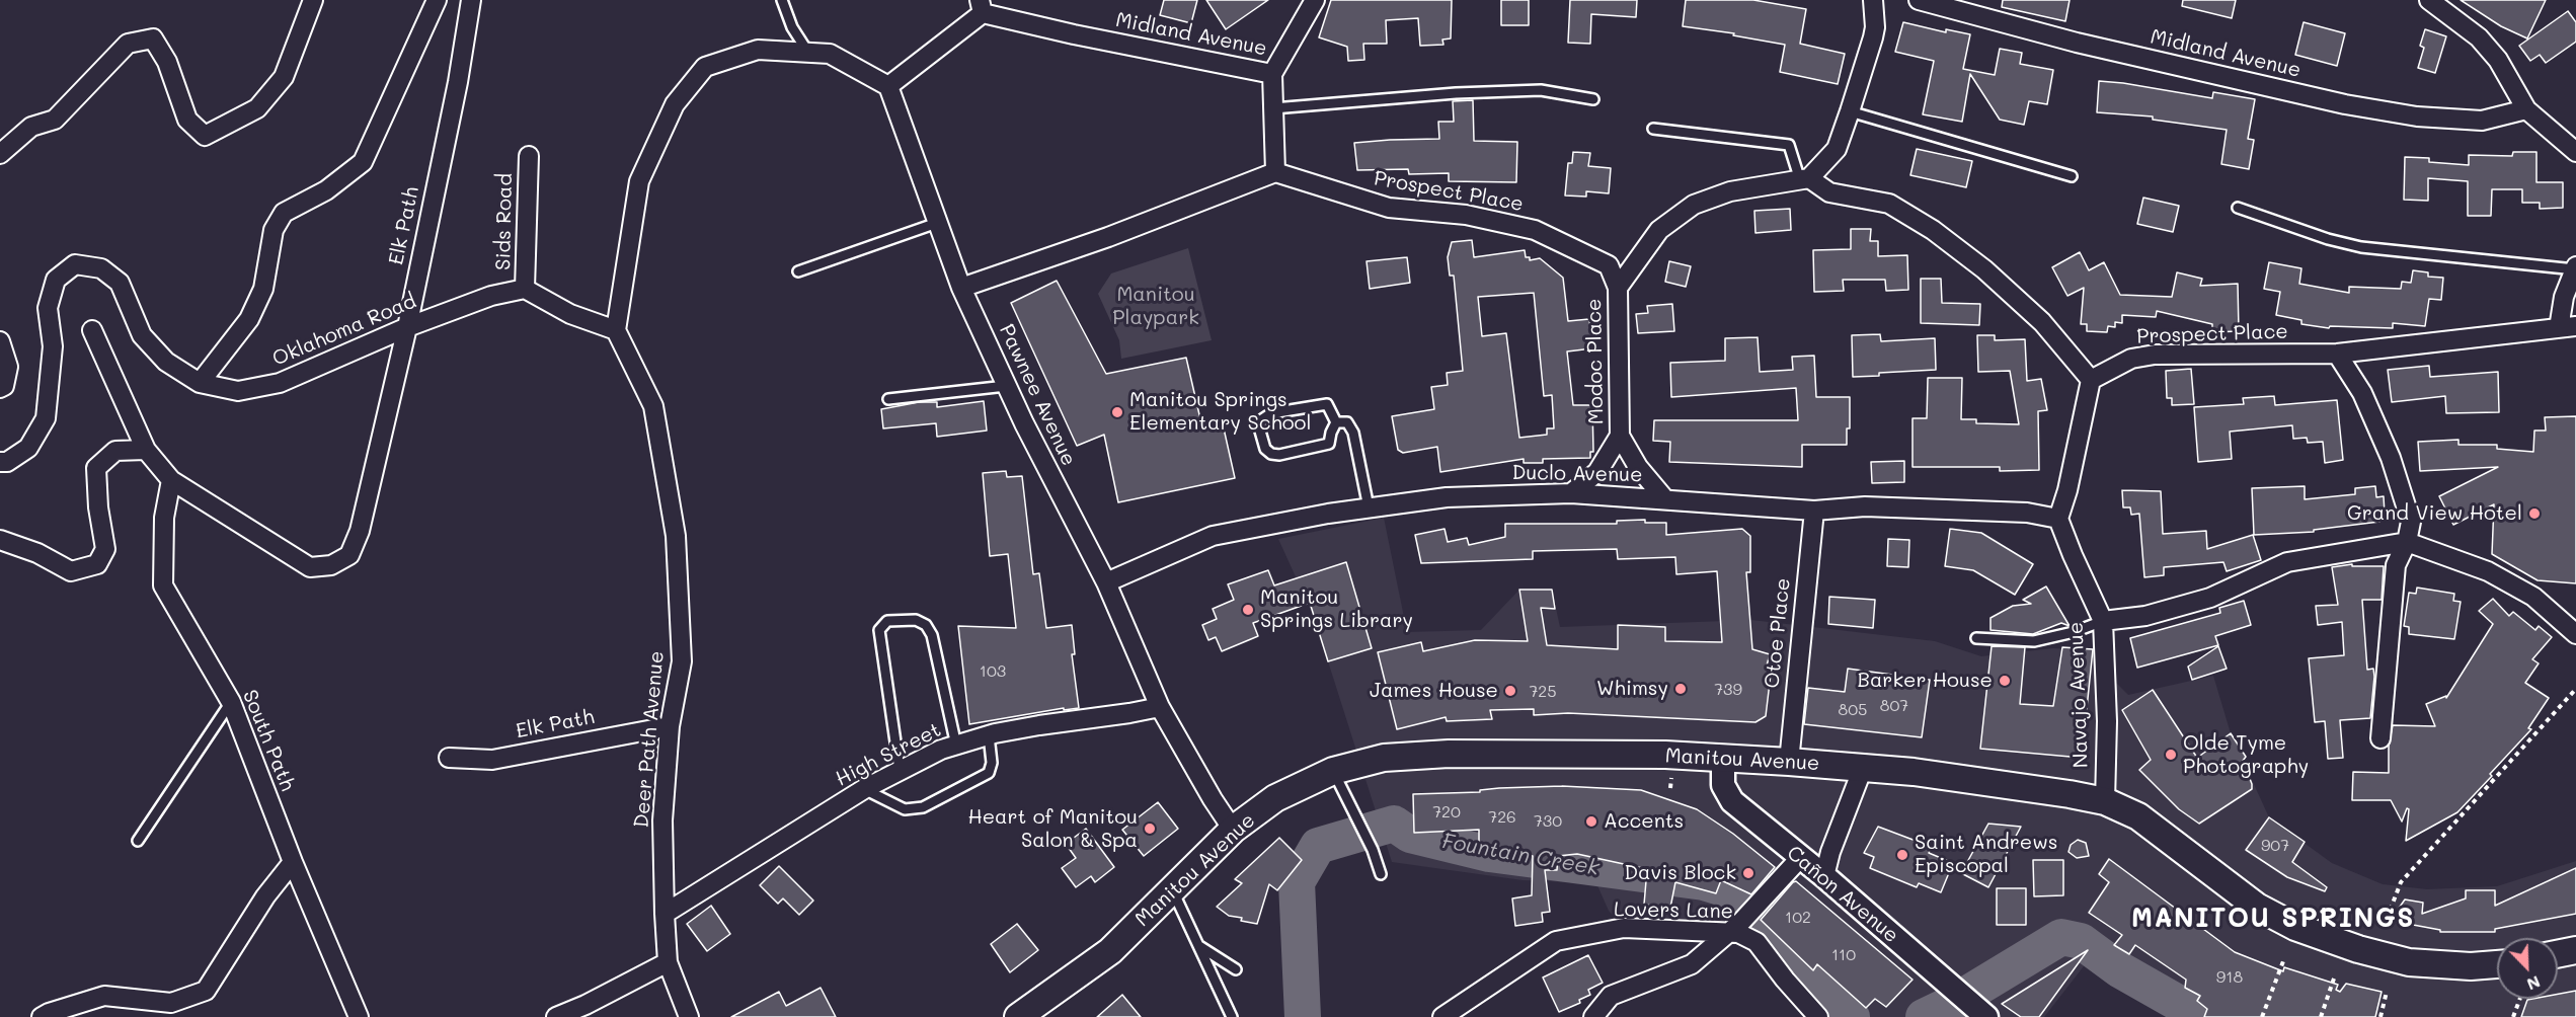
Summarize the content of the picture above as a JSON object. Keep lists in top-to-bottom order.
{
  "streets": {
    "main road": ["Manitou Avenue"],
    "street": [
      "Midland Avenue",
      "Prospect Place",
      "Sids Road",
      "Elk Path",
      "Oklahoma Road",
      "Modoc Place",
      "Pawnee Avenue",
      "Duclo Avenue",
      "Otoe Place",
      "Navajo Avenue",
      "Deer Path Avenue",
      "South Path",
      "High Street",
      "Cañon Avenue",
      "Lovers Lane"
    ]
  },
  "crossings": [
    ["Prospect Place", "Modoc Place"],
    ["Sids Road", "Oklahoma Road"],
    ["Elk Path", "Oklahoma Road"],
    ["Elk Path", "Deer Path Avenue"],
    ["Elk Path", "South Path"],
    ["Modoc Place", "Duclo Avenue"],
    ["Pawnee Avenue", "Duclo Avenue"],
    ["Pawnee Avenue", "High Street"],
    ["Pawnee Avenue", "Manitou Avenue"],
    ["Duclo Avenue", "Otoe Place"],
    ["Duclo Avenue", "Navajo Avenue"],
    ["Otoe Place", "Manitou Avenue"],
    ["Navajo Avenue", "Manitou Avenue"],
    ["Deer Path Avenue", "High Street"],
    ["Manitou Avenue", "Cañon Avenue"]
  ],
  "districts": ["MANITOU SPRINGS"],
  "water": ["Fountain Creek"],
  "parks": ["Manitou Playpark"],
  "places": [
    "Manitou Springs Elementary School",
    "Grand View Hotel",
    "Manitou Springs Library",
    "Barker House",
    "Whimsy",
    "James House",
    "Olde Tyme Photography",
    "Accents",
    "Heart of Manitou Salon & Spa",
    "Saint Andrews Episcopal",
    "Davis Block"
  ],
  "house_numbers": [
    "103",
    "739",
    "725",
    "807",
    "805",
    "720",
    "726",
    "730",
    "907",
    "102",
    "110",
    "918"
  ],
  "north": "bottom right"
}
